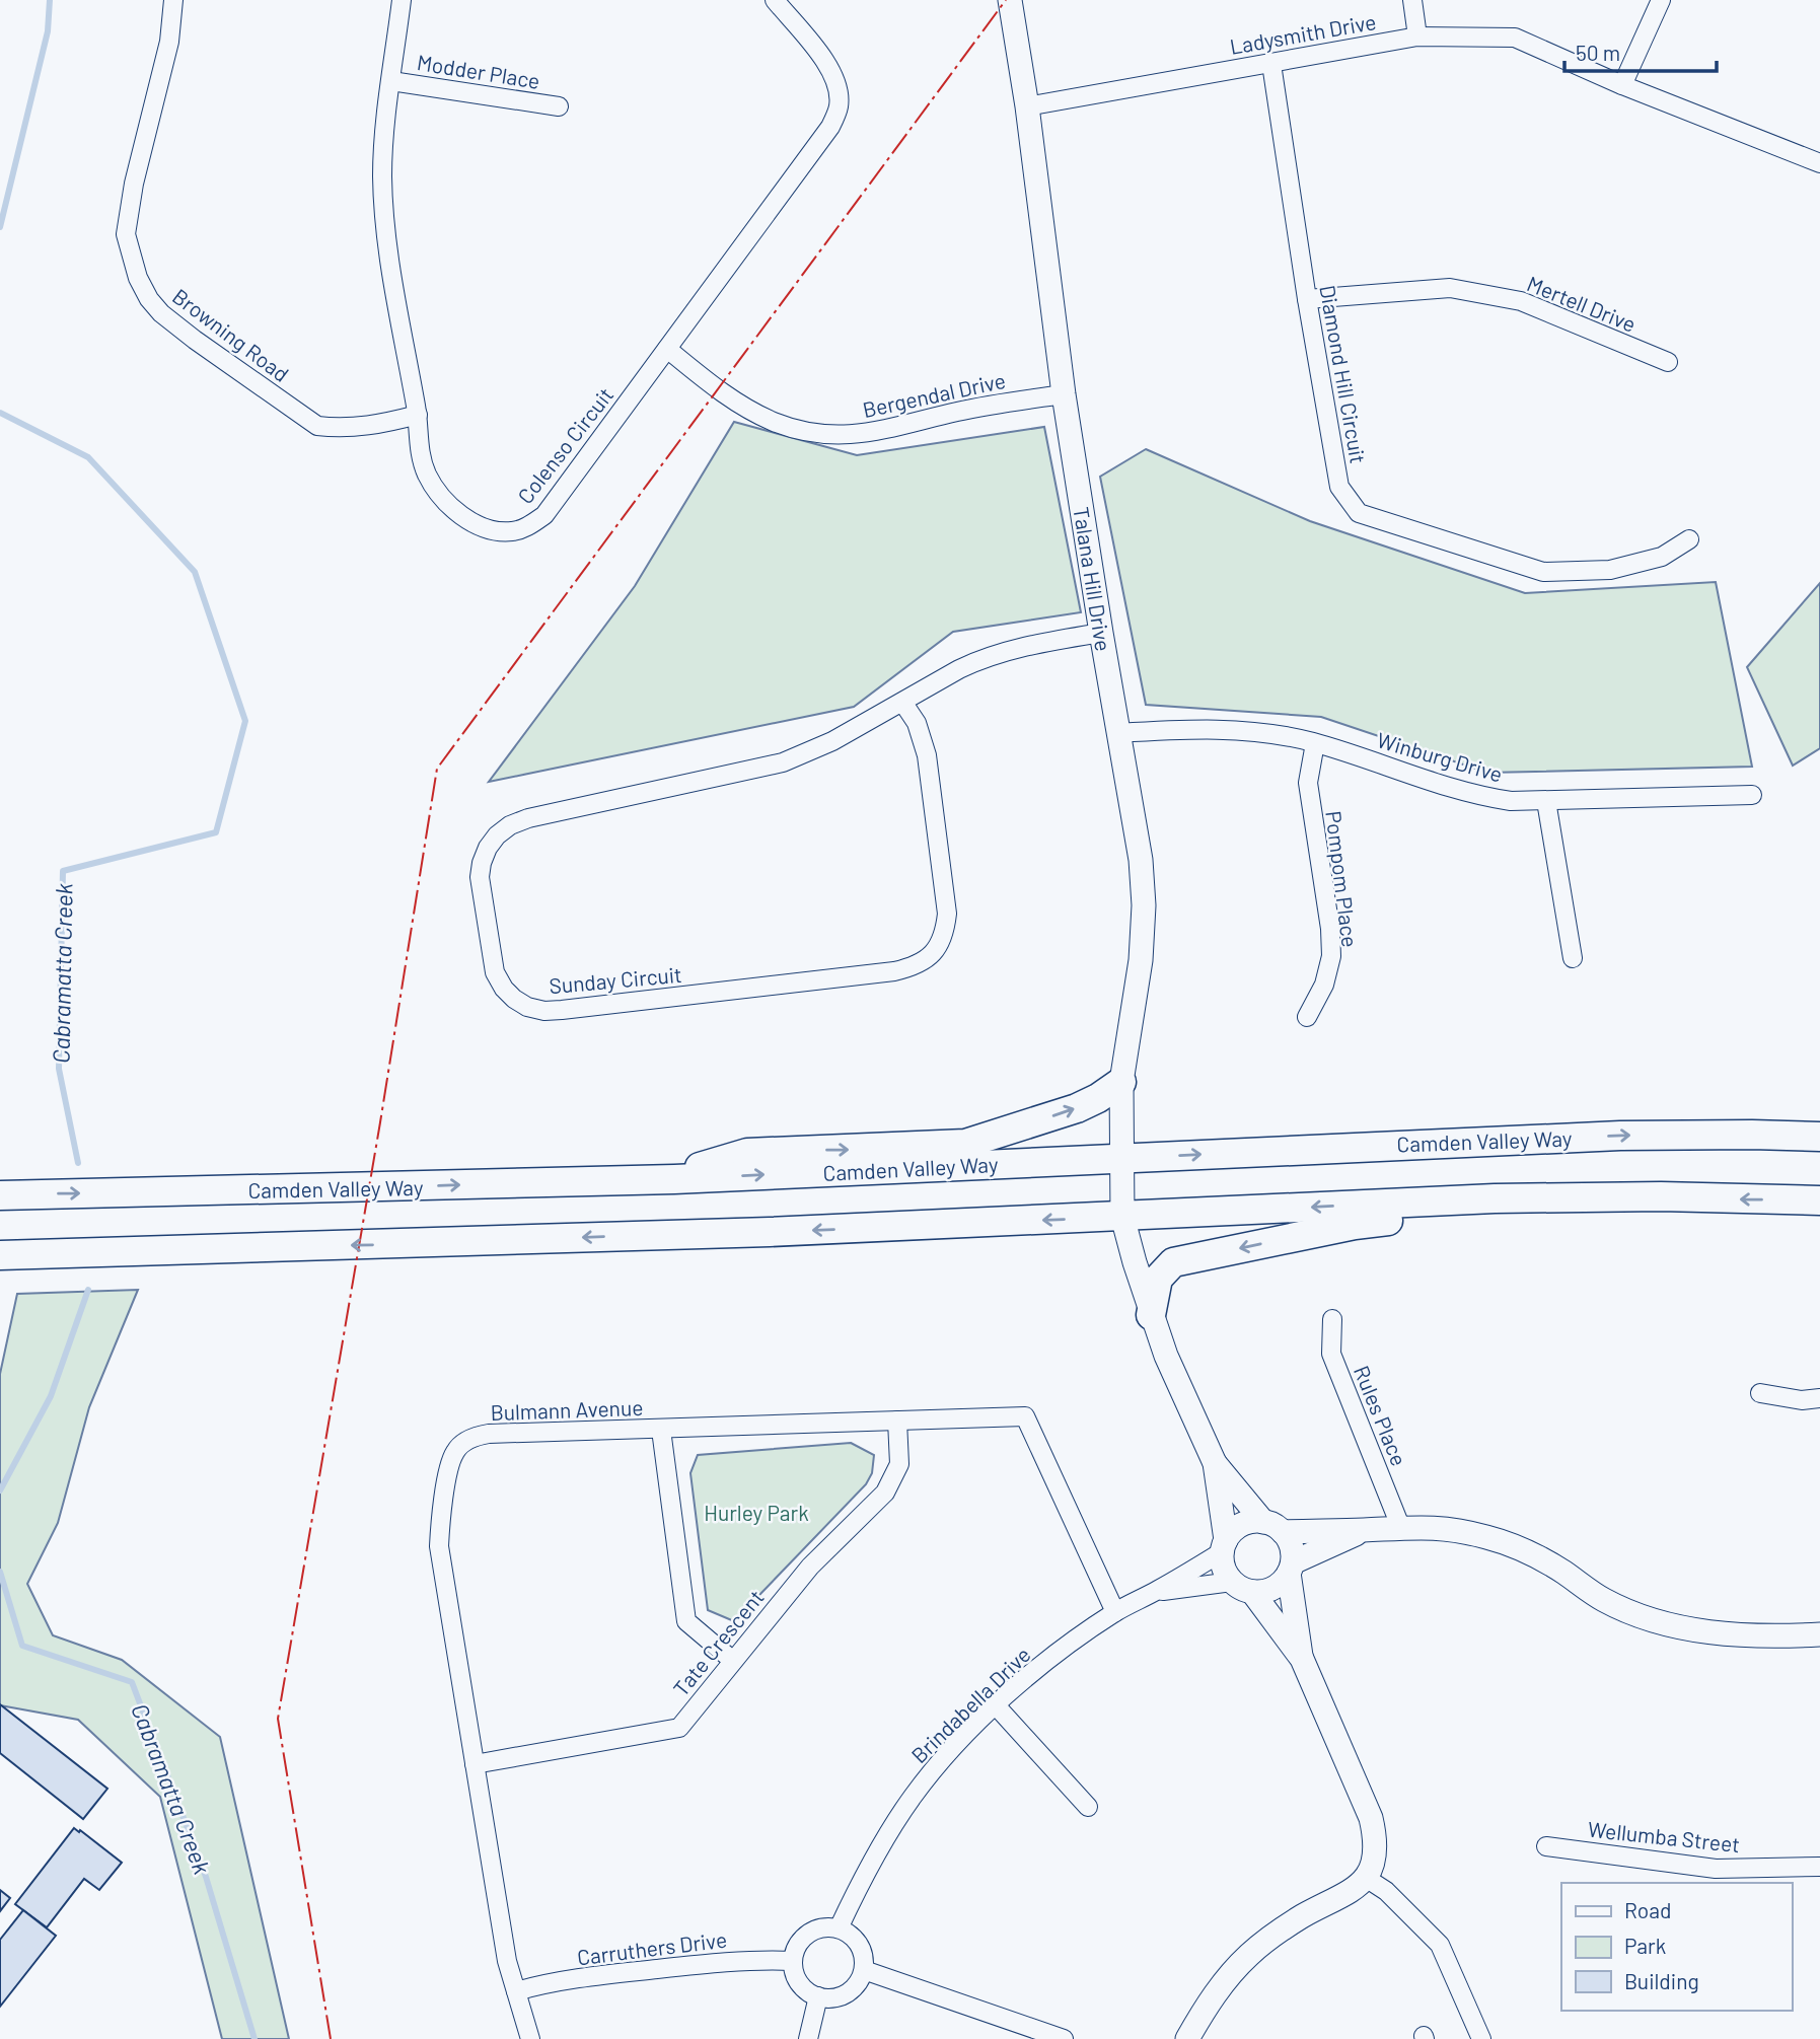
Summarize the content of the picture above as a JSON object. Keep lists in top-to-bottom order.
{
  "streets": {
    "main road": ["Camden Valley Way"],
    "street": [
      "Ladysmith Drive",
      "Modder Place",
      "Mertell Drive",
      "Browning Road",
      "Diamond Hill Circuit",
      "Bergendal Drive",
      "Colenso Circuit",
      "Talana Hill Drive",
      "Winburg Drive",
      "Pompom Place",
      "Sunday Circuit",
      "Bulmann Avenue",
      "Rules Place",
      "Tate Crescent",
      "Brindabella Drive",
      "Wellumba Street",
      "Carruthers Drive"
    ]
  },
  "crossings": [
    ["Ladysmith Drive", "Diamond Hill Circuit"],
    ["Ladysmith Drive", "Talana Hill Drive"],
    ["Modder Place", "Colenso Circuit"],
    ["Mertell Drive", "Diamond Hill Circuit"],
    ["Browning Road", "Colenso Circuit"],
    ["Bergendal Drive", "Colenso Circuit"],
    ["Bergendal Drive", "Talana Hill Drive"],
    ["Talana Hill Drive", "Winburg Drive"],
    ["Talana Hill Drive", "Sunday Circuit"],
    ["Talana Hill Drive", "Camden Valley Way"],
    ["Winburg Drive", "Pompom Place"],
    ["Bulmann Avenue", "Tate Crescent"],
    ["Bulmann Avenue", "Brindabella Drive"],
    ["Bulmann Avenue", "Carruthers Drive"],
    ["Brindabella Drive", "Carruthers Drive"]
  ],
  "water": ["Cabramatta Creek"],
  "parks": ["Hurley Park"],
  "legend": ["Road", "Park", "Building"],
  "scale_bar": "50 m"
}
